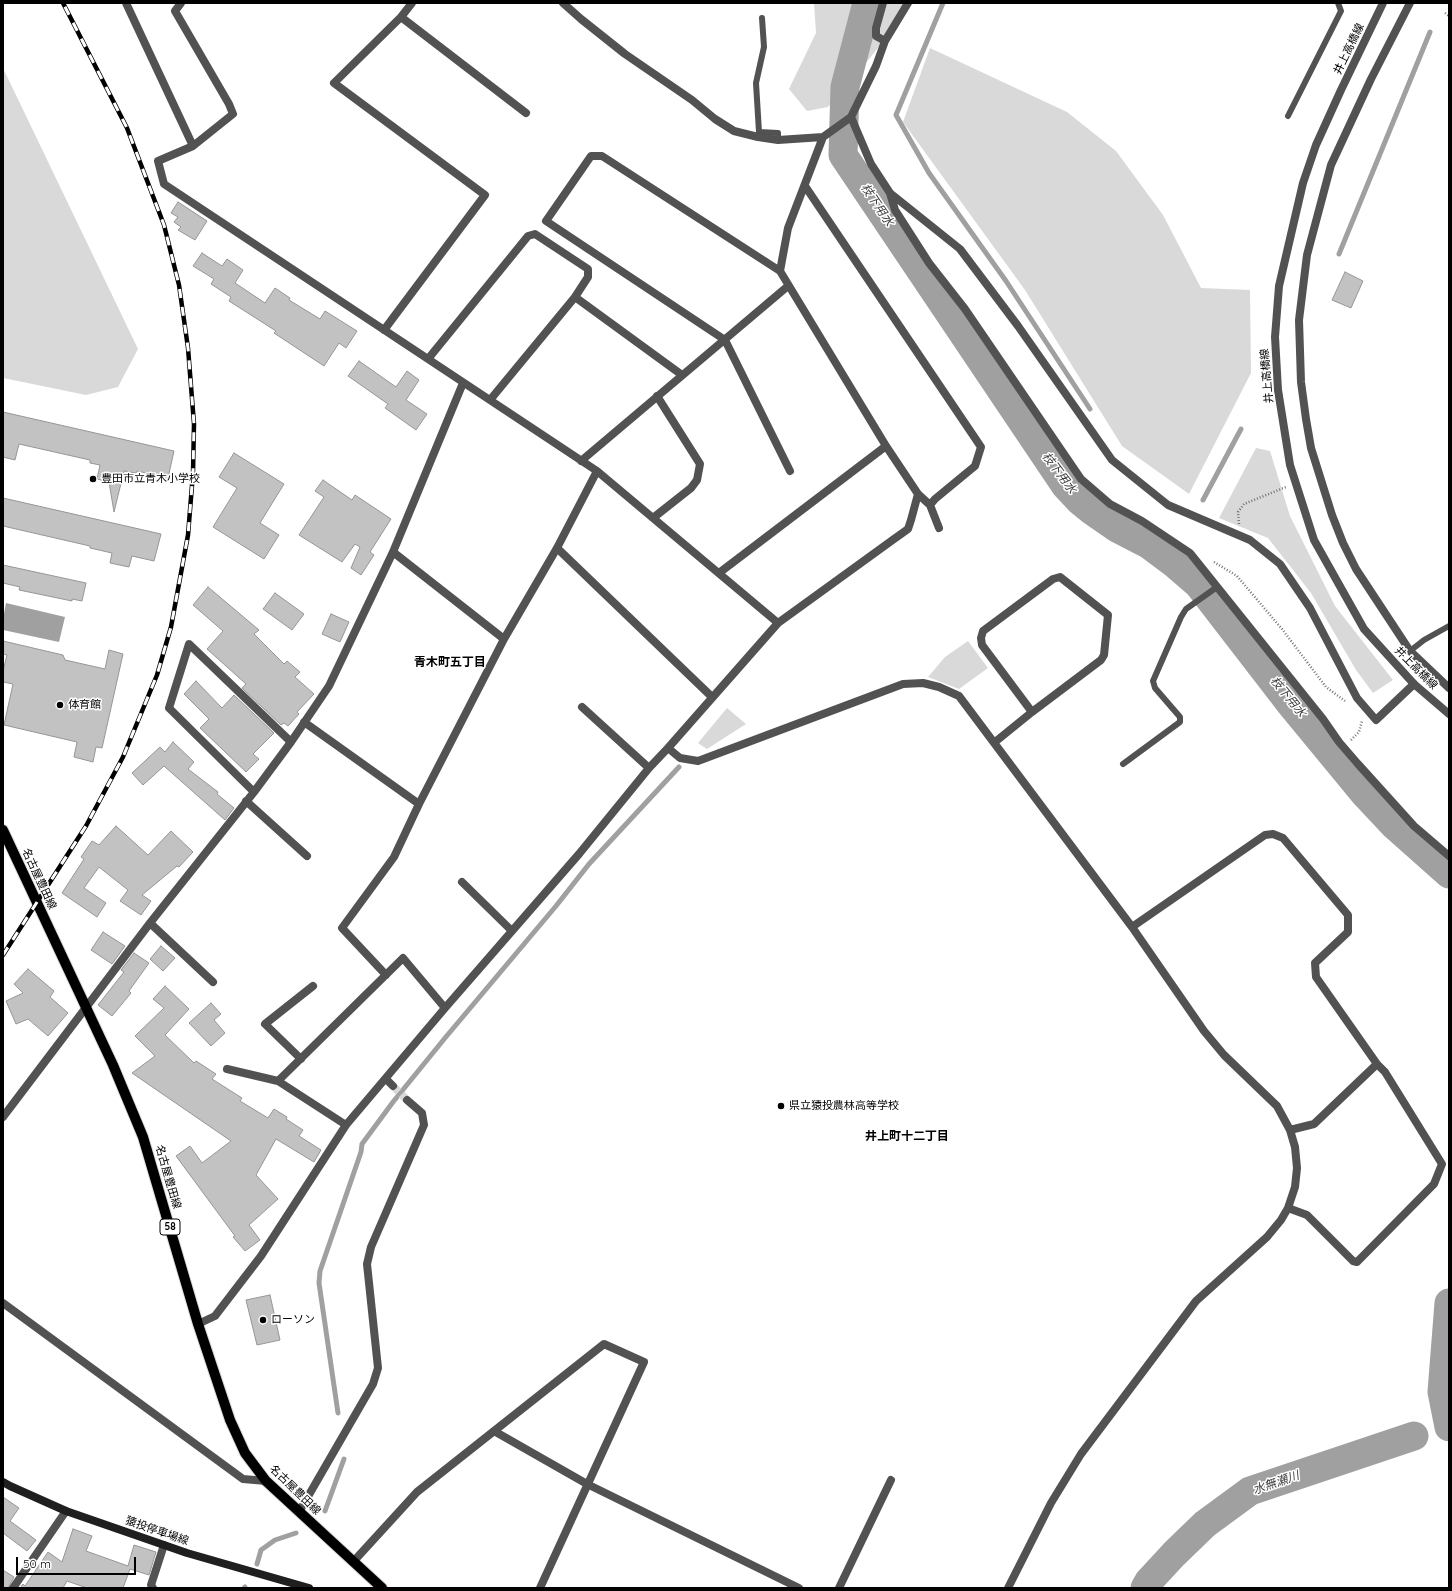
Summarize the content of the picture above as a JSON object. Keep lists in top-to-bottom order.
{
  "streets": {
    "main road": ["名古屋豊田線", "58", "猿投停車場線"],
    "street": ["井上高橋線"]
  },
  "districts": ["青木町五丁目", "井上町十二丁目"],
  "water": ["枝下用水", "水無瀬川"],
  "places": [
    "豊田市立青木小学校",
    "体育館",
    "県立猿投農林高等学校",
    "ローソン"
  ],
  "scale_bar": "50 m"
}
